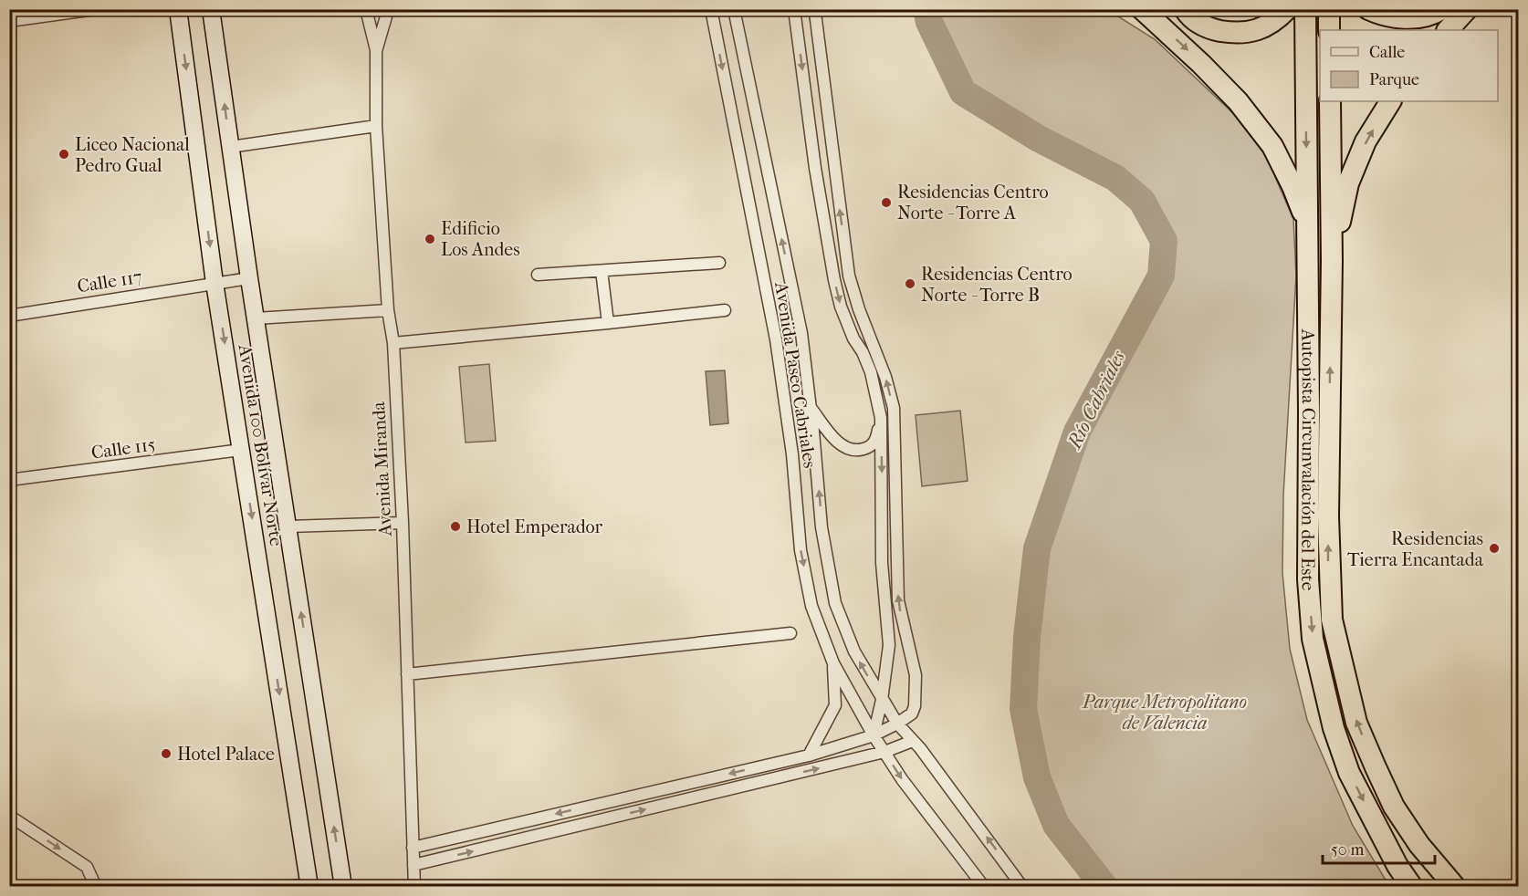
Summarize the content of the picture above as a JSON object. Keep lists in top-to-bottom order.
{
  "streets": {
    "highway": ["Autopista Circunvalación del Este"],
    "main road": ["Avenida 100 Bolívar Norte"],
    "street": [
      "Calle 117",
      "Avenida Paseo Cabriales",
      "Calle 115",
      "Avenida Miranda"
    ]
  },
  "crossings": [
    ["Calle 117", "Avenida 100 Bolívar Norte"],
    ["Avenida 100 Bolívar Norte", "Calle 115"]
  ],
  "water": ["Río Cabriales"],
  "parks": ["Parque Metropolitano de Valencia"],
  "places": [
    "Liceo Nacional Pedro Gual",
    "Residencias Centro Norte - Torre A",
    "Edificio Los Andes",
    "Residencias Centro Norte - Torre B",
    "Hotel Emperador",
    "Residencias Tierra Encantada",
    "Hotel Palace"
  ],
  "legend": ["Calle", "Parque"],
  "scale_bar": "50 m"
}
